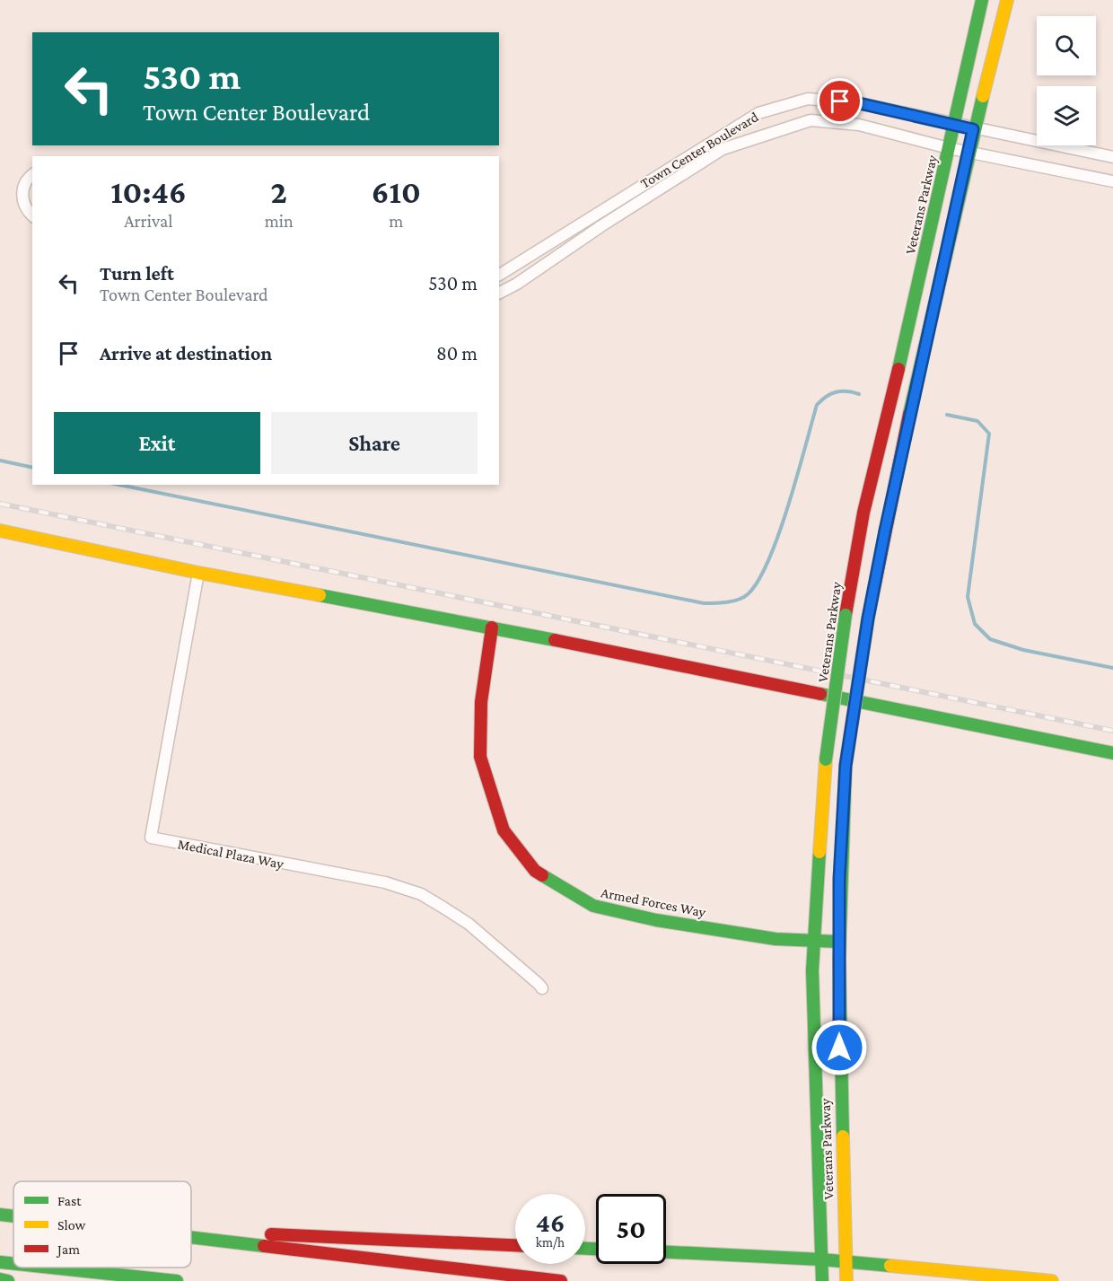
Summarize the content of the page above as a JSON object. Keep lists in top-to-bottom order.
{
  "streets": {
    "main road": ["Veterans Parkway", "Armed Forces Way"],
    "street": ["Town Center Boulevard", "Medical Plaza Way"]
  },
  "crossings": [
    ["Town Center Boulevard", "Veterans Parkway"],
    ["Veterans Parkway", "Armed Forces Way"]
  ],
  "legend": ["Fast", "Slow", "Jam"],
  "page": {
    "turn": ["530 m", "Town Center Boulevard"],
    "eta": [
      "10:46",
      "Arrival",
      "2",
      "min",
      "610",
      "m"
    ],
    "list": [
      {
        "name": "Turn left",
        "note": "Town Center Boulevard",
        "value": "530 m"
      },
      {
        "name": "Arrive at destination",
        "value": "80 m"
      }
    ],
    "buttons": ["Exit", "Share"],
    "speed": "46 km/h",
    "limit": "50"
  }
}
